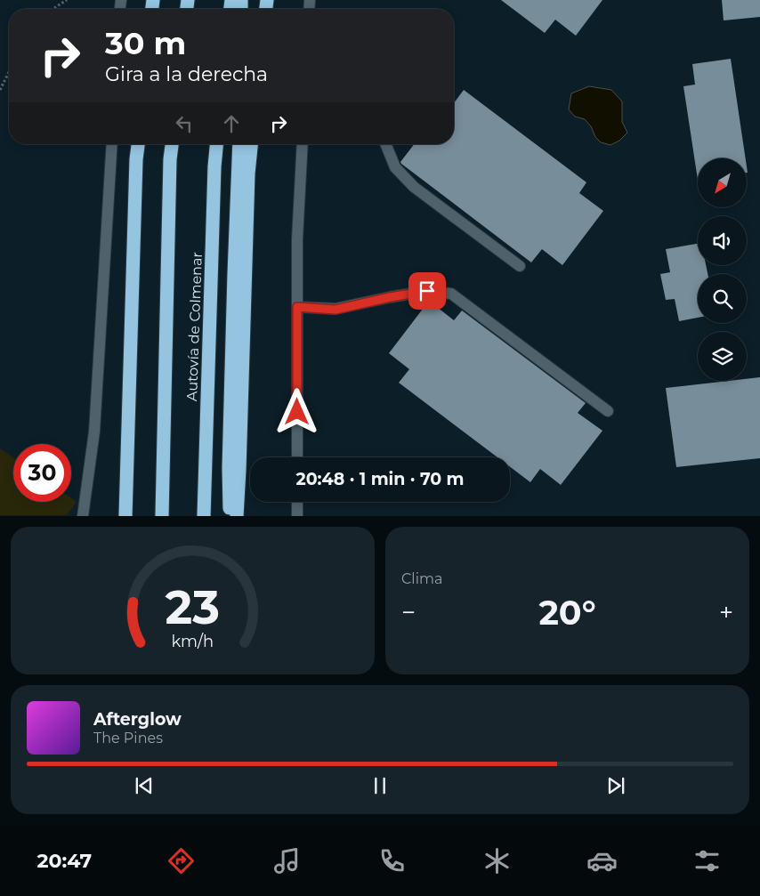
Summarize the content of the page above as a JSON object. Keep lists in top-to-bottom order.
{
  "streets": {
    "highway": ["Autovía de Colmenar"]
  },
  "north": "bottom left",
  "page": {
    "turn": ["30 m", "Gira a la derecha"],
    "limit": "30",
    "trip": "20:48 · 1 min · 70 m",
    "tile": "Clima",
    "heat": ["−", "20°", "+"],
    "song": ["Afterglow", "The Pines"],
    "tabs": "20:47",
    "gauge": ["23", "km/h"]
  }
}
